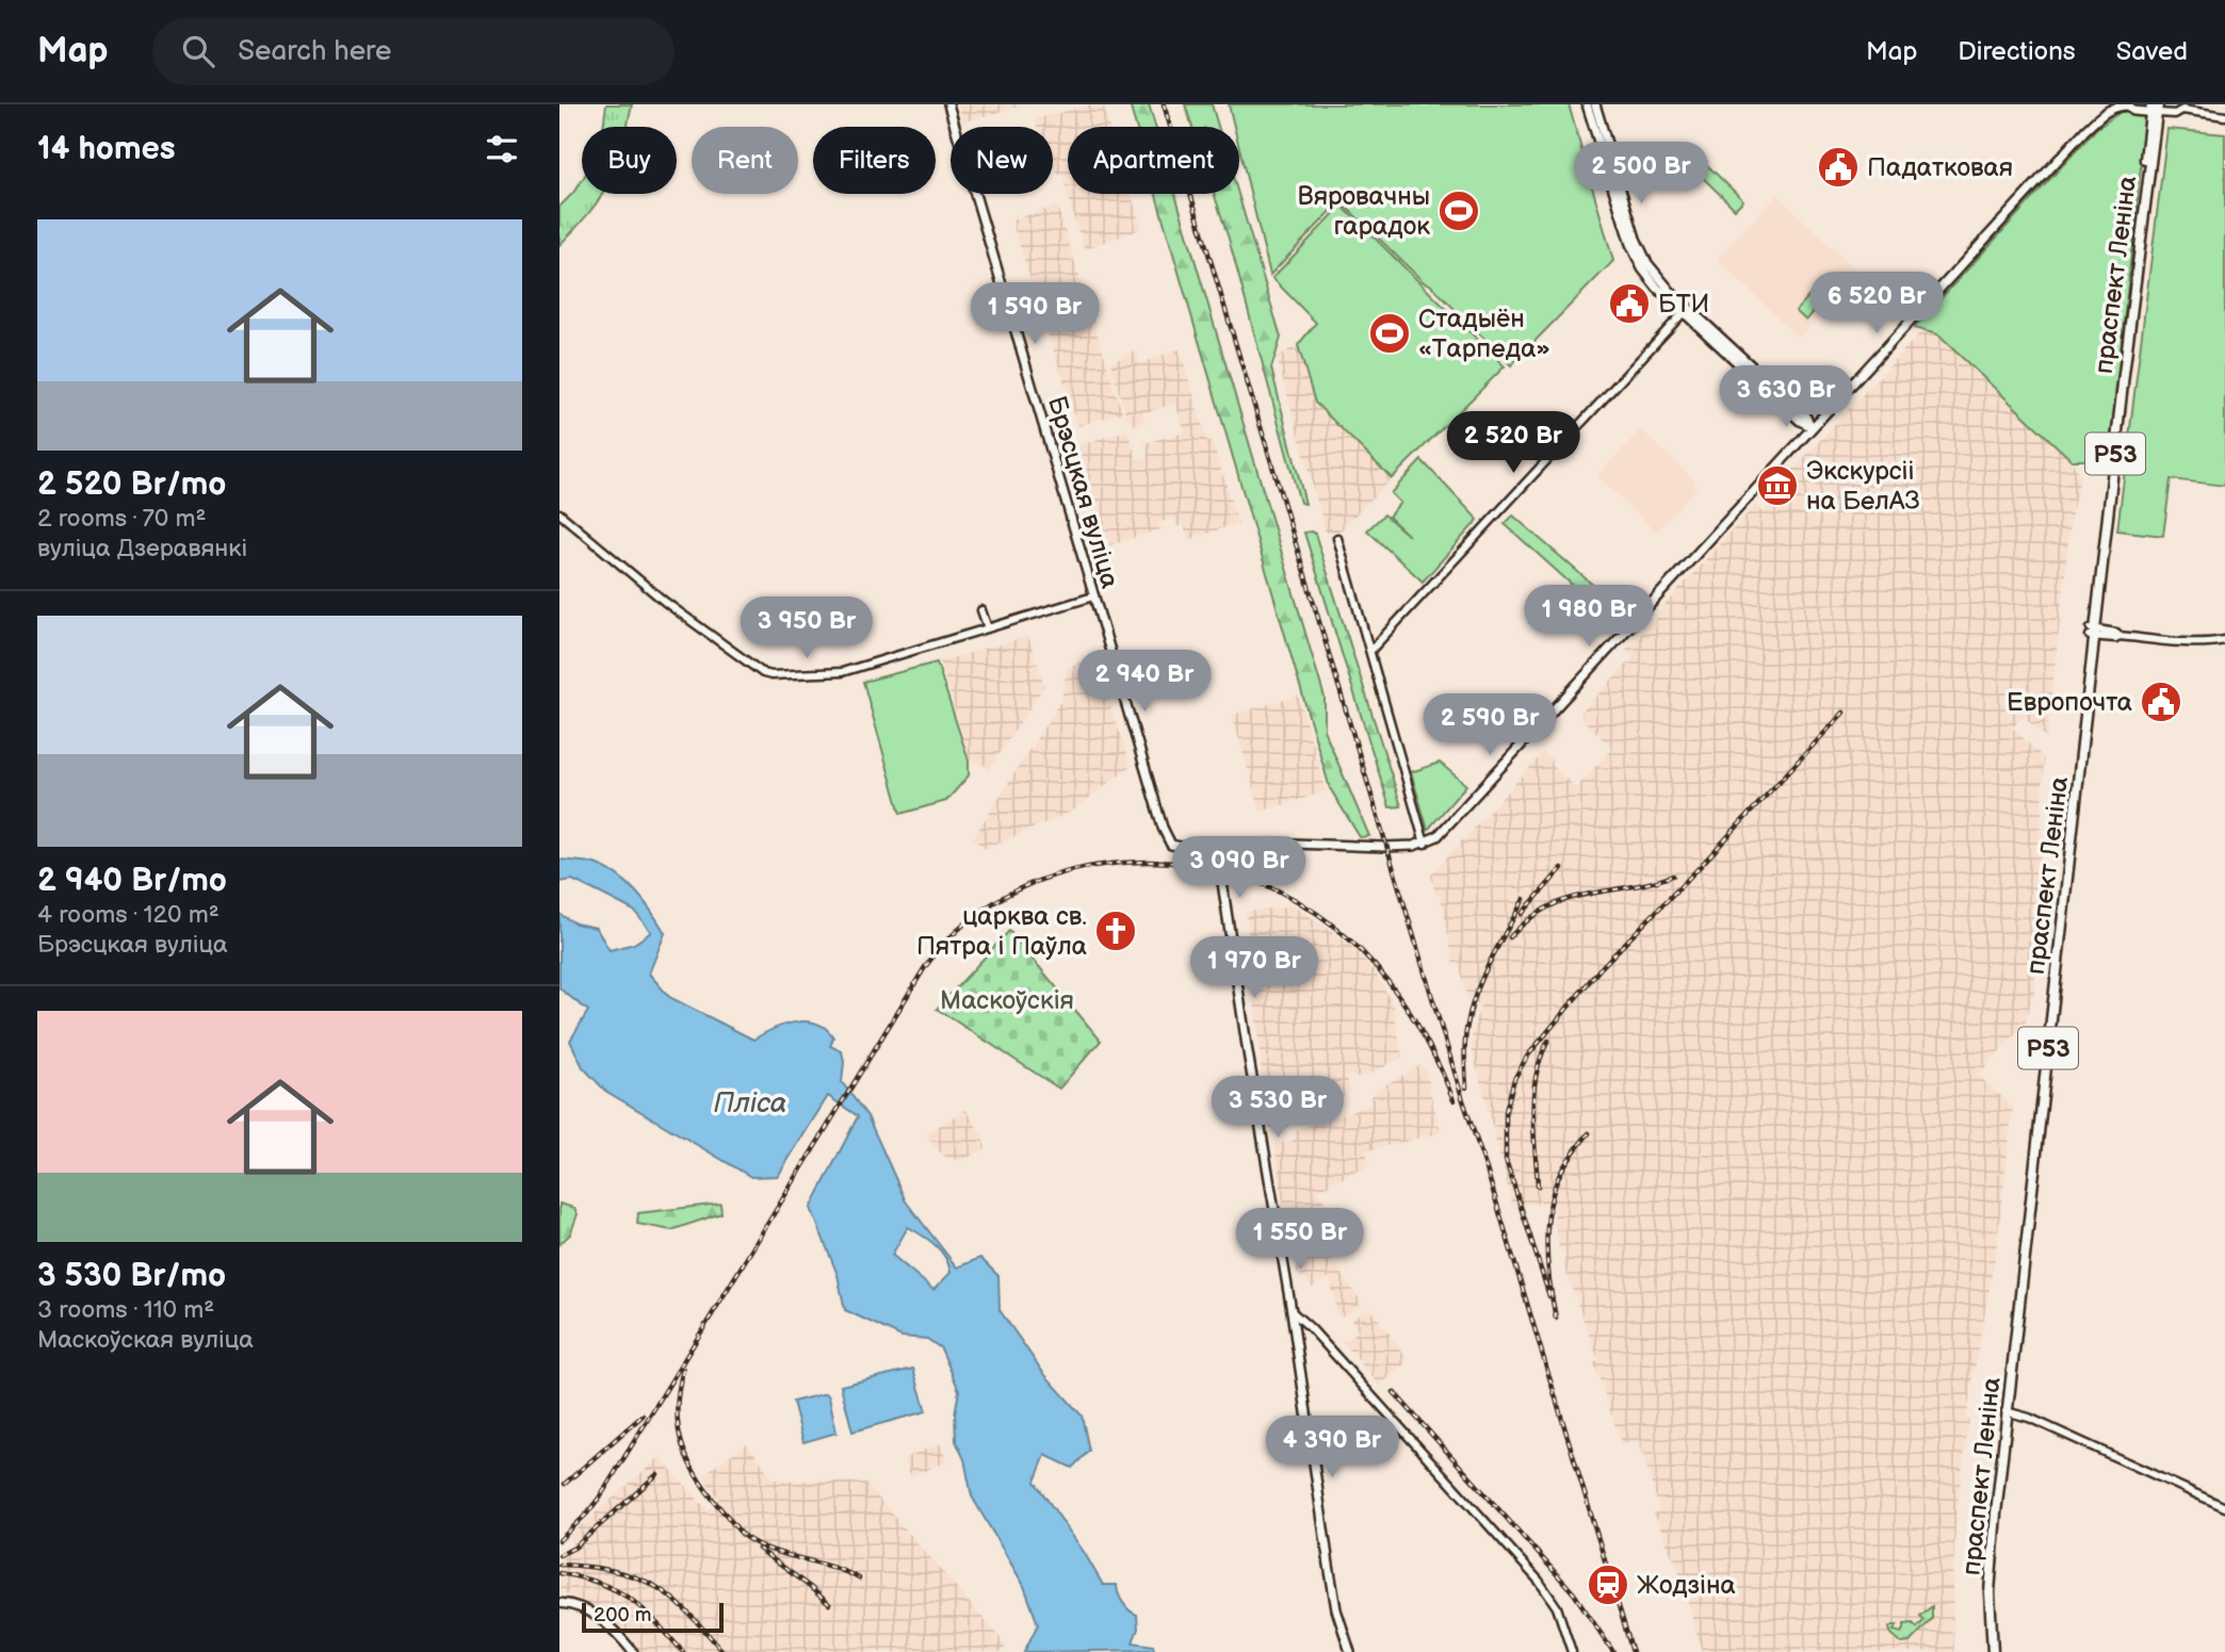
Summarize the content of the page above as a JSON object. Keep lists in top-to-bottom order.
{
  "streets": {
    "main road": ["праспект Леніна", "Р53", "Брэсцкая вуліца"]
  },
  "water": ["Пліса"],
  "parks": ["Маскоўскія"],
  "places": {
    "public building": ["Падатковая", "БТИ", "Европочта"],
    "sports": ["Вяровачны гарадок", "Стадыён «Тарпеда»"],
    "museum": ["Экскурсіі на БелАЗ"],
    "church": ["царква св. Пятра і Паўла"],
    "station": ["Жодзіна"]
  },
  "scale_bar": "200 m",
  "page": {
    "header": "Map",
    "search": "Search here",
    "nav": ["Map", "Directions", "Saved"],
    "heading": "14 homes",
    "chip": [
      "Buy",
      "Rent",
      "Filters",
      "New",
      "Apartment"
    ],
    "price": [
      "2 500 Br",
      "6 520 Br",
      "1 590 Br",
      "3 630 Br",
      "2 520 Br",
      "1 980 Br",
      "3 950 Br",
      "2 940 Br",
      "2 590 Br",
      "3 090 Br",
      "1 970 Br",
      "3 530 Br",
      "1 550 Br",
      "4 390 Br"
    ],
    "list": [
      {
        "name": "2 520 Br/mo",
        "note": "2 rooms · 70 m² · вуліца Дзеравянкі"
      },
      {
        "name": "2 940 Br/mo",
        "note": "4 rooms · 120 m² · Брэсцкая вуліца"
      },
      {
        "name": "3 530 Br/mo",
        "note": "3 rooms · 110 m² · Маскоўская вуліца"
      }
    ],
    "scale": "200 m"
  }
}
